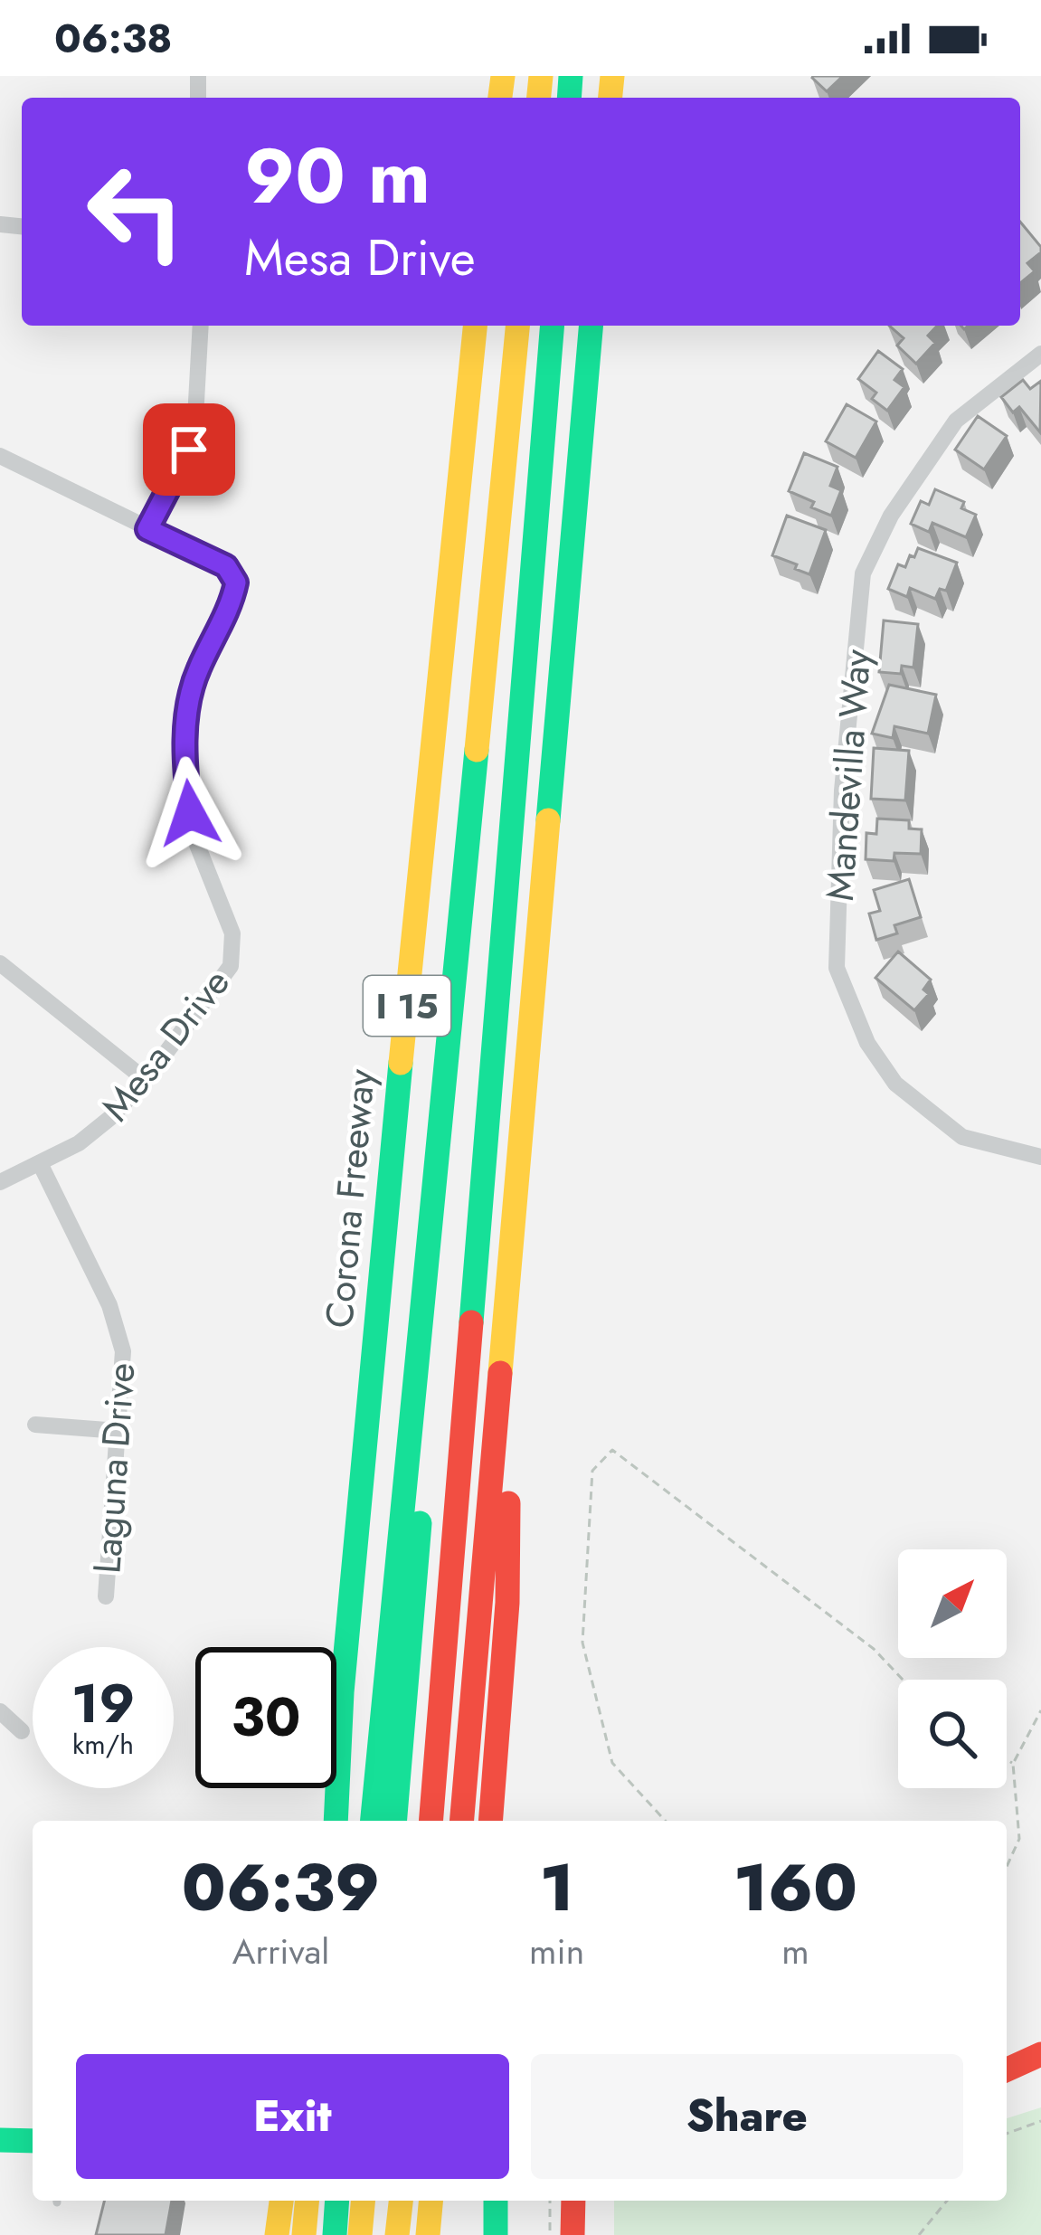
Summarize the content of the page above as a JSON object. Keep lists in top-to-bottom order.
{
  "streets": {
    "main road": ["I 15", "Corona Freeway"],
    "street": ["Mandevilla Way", "Mesa Drive", "Laguna Drive"]
  },
  "crossings": [
    ["Mesa Drive", "Laguna Drive"]
  ],
  "north": "top right",
  "page": {
    "status": "06:38",
    "turn": ["90 m", "Mesa Drive"],
    "speed": "19 km/h",
    "limit": "30",
    "eta": [
      "06:39",
      "Arrival",
      "1",
      "min",
      "160",
      "m"
    ],
    "buttons": ["Exit", "Share"]
  }
}
